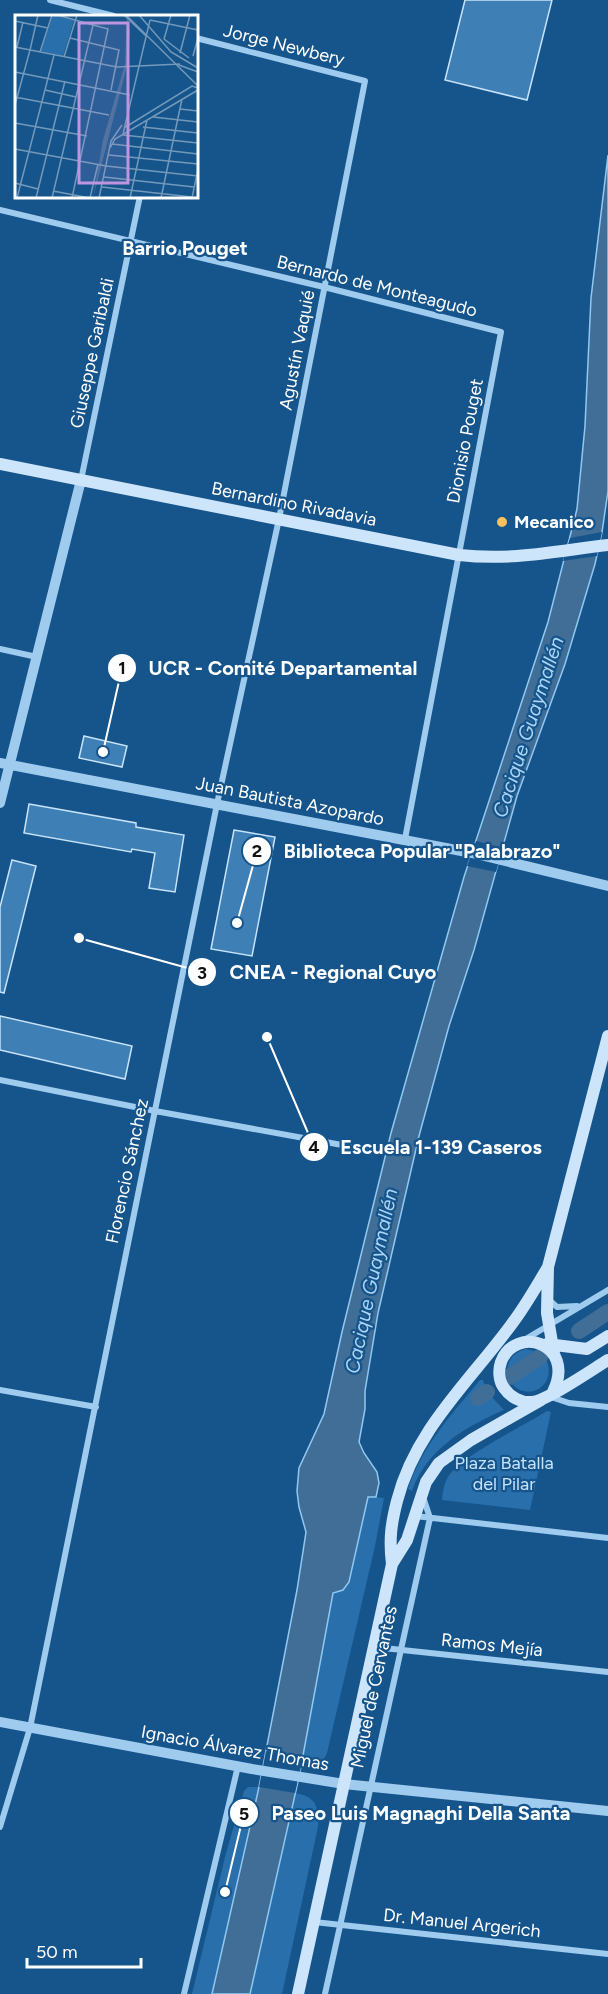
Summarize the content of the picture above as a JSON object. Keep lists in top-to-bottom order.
{
  "streets": {
    "main road": ["Bernardino Rivadavia", "Miguel de Cervantes"],
    "street": [
      "Jorge Newbery",
      "Bernardo de Monteagudo",
      "Agustín Vaquié",
      "Giuseppe Garibaldi",
      "Dionisio Pouget",
      "Juan Bautista Azopardo",
      "Florencio Sánchez",
      "Ramos Mejía",
      "Ignacio Álvarez Thomas",
      "Dr. Manuel Argerich"
    ]
  },
  "crossings": [
    ["Jorge Newbery", "Agustín Vaquié"],
    ["Bernardo de Monteagudo", "Agustín Vaquié"],
    ["Bernardo de Monteagudo", "Giuseppe Garibaldi"],
    ["Bernardo de Monteagudo", "Dionisio Pouget"],
    ["Agustín Vaquié", "Bernardino Rivadavia"],
    ["Agustín Vaquié", "Florencio Sánchez"],
    ["Giuseppe Garibaldi", "Bernardino Rivadavia"],
    ["Dionisio Pouget", "Bernardino Rivadavia"],
    ["Dionisio Pouget", "Juan Bautista Azopardo"],
    ["Bernardino Rivadavia", "Florencio Sánchez"],
    ["Juan Bautista Azopardo", "Florencio Sánchez"],
    ["Florencio Sánchez", "Ignacio Álvarez Thomas"],
    ["Ramos Mejía", "Miguel de Cervantes"],
    ["Miguel de Cervantes", "Ignacio Álvarez Thomas"],
    ["Miguel de Cervantes", "Dr. Manuel Argerich"]
  ],
  "districts": ["Barrio Pouget"],
  "water": ["Cacique Guaymallén"],
  "parks": ["Plaza Batalla del Pilar"],
  "places": [
    "Mecanico",
    "UCR - Comité Departamental",
    "Biblioteca Popular \"Palabrazo\"",
    "CNEA - Regional Cuyo",
    "Escuela 1-139 Caseros",
    "Paseo Luis Magnaghi Della Santa"
  ],
  "scale_bar": "50 m"
}
